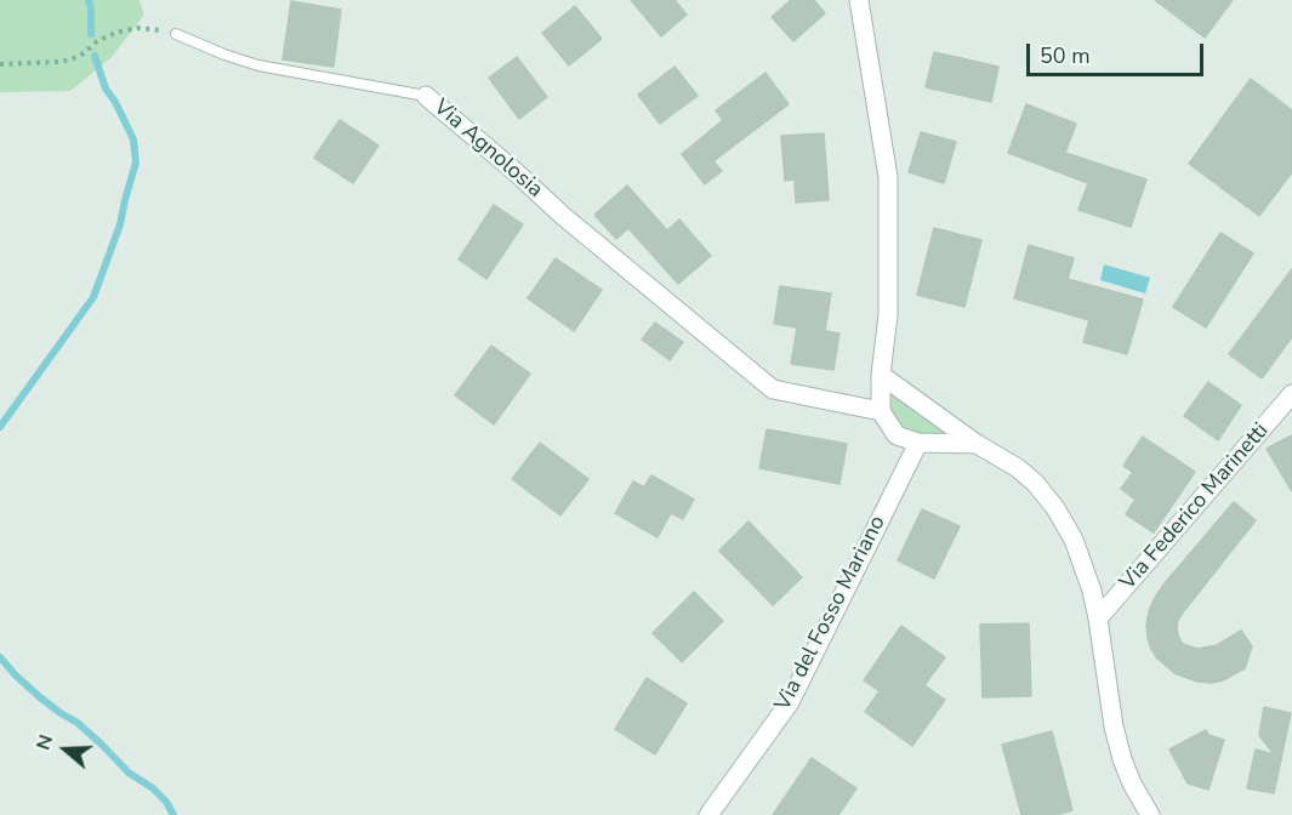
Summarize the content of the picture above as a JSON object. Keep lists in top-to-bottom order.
{
  "streets": {
    "street": ["Via Agnolosia", "Via Federico Marinetti", "Via del Fosso Mariano"]
  },
  "scale_bar": "50 m",
  "north": "left"
}
